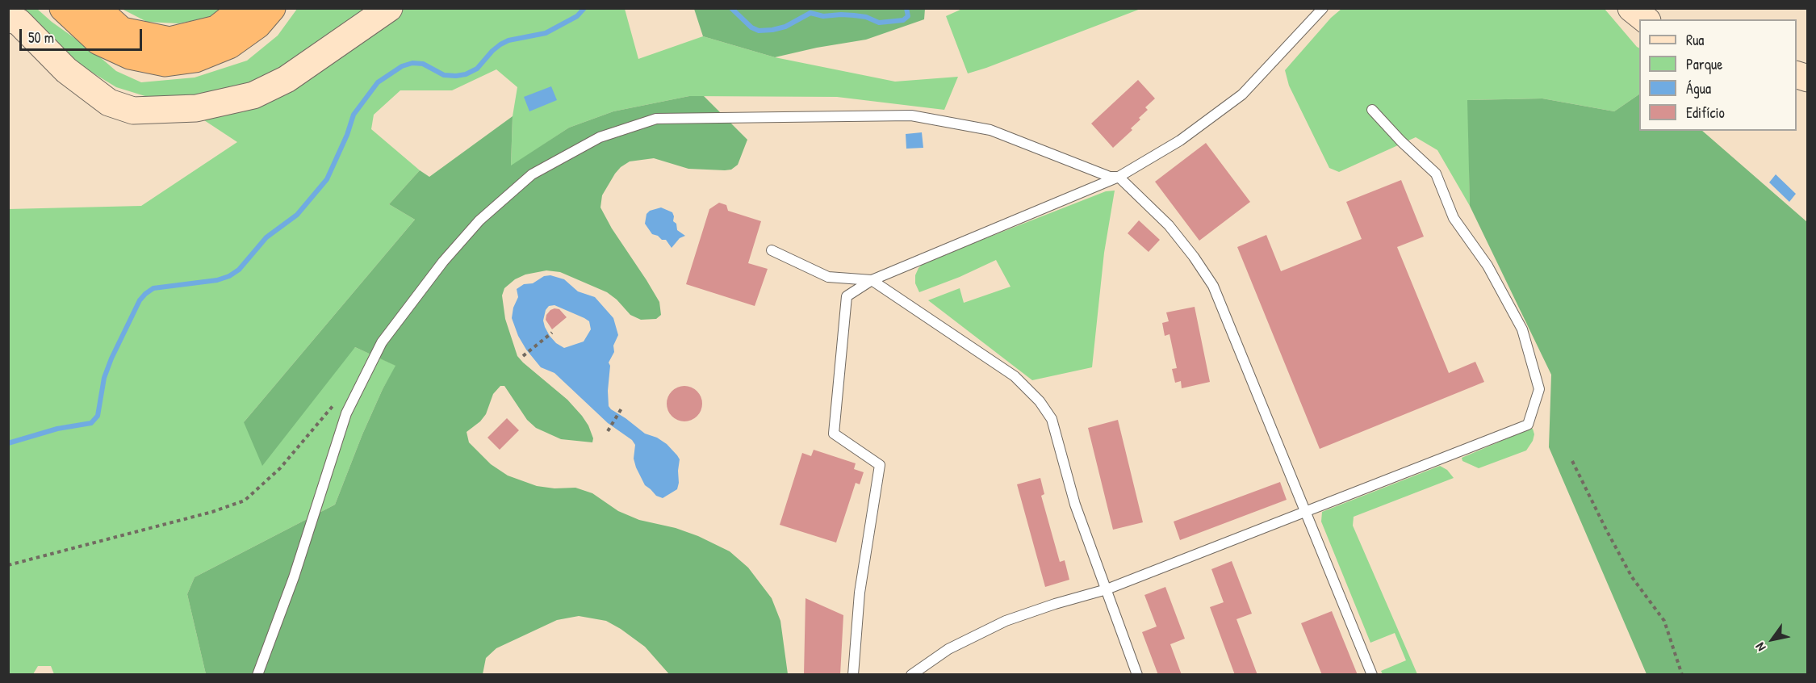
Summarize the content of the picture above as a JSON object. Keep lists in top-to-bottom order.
{
  "legend": [
    "Rua",
    "Parque",
    "Água",
    "Edifício"
  ],
  "scale_bar": "50 m",
  "north": "bottom left"
}
